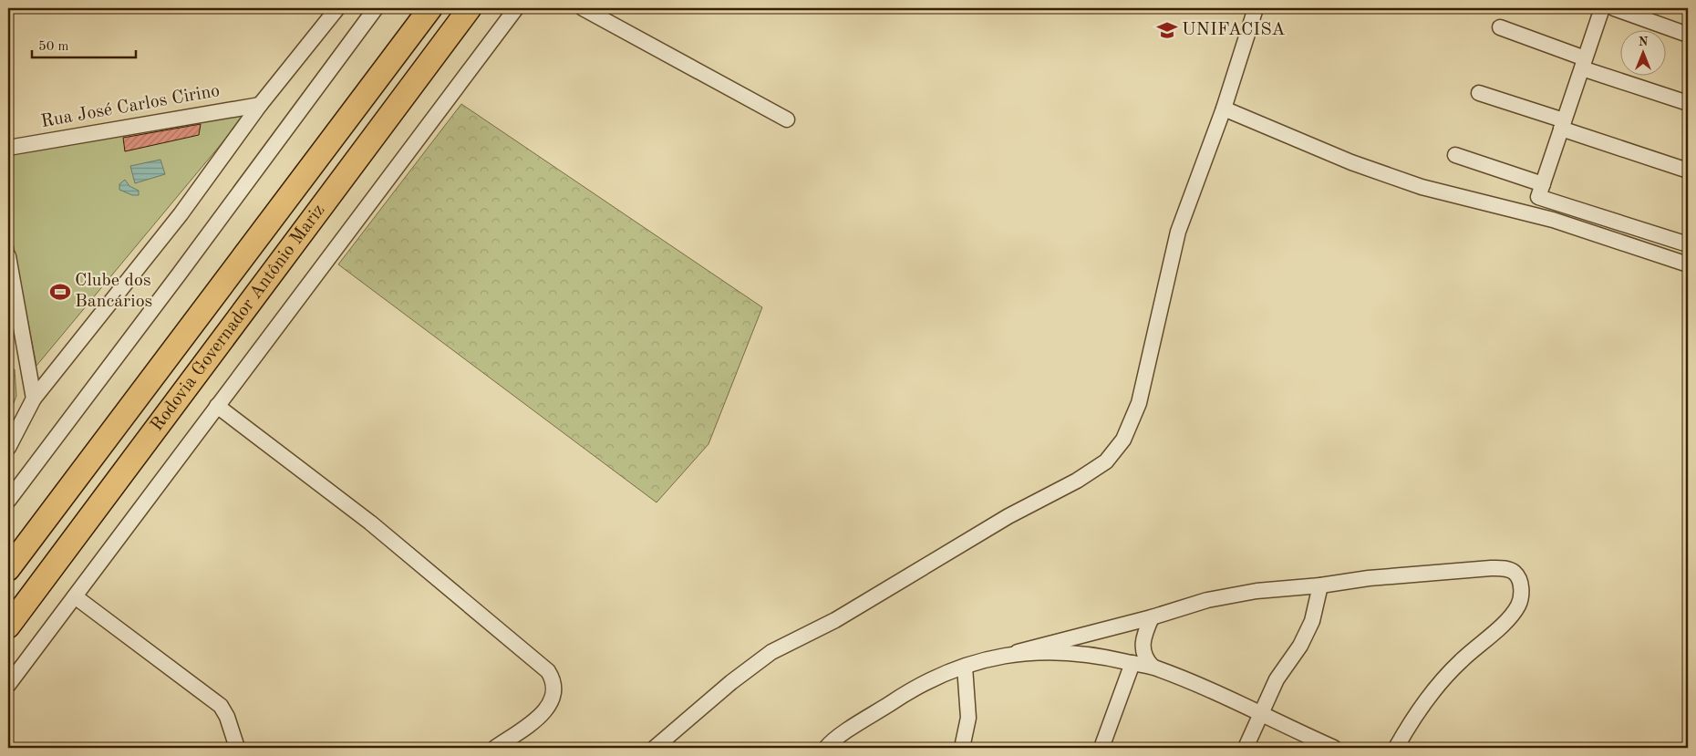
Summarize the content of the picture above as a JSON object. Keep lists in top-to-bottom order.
{
  "streets": {
    "highway": ["Rodovia Governador Antônio Mariz"],
    "street": ["Rua José Carlos Cirino"]
  },
  "places": {
    "school or university": ["UNIFACISA"],
    "sports": ["Clube dos Bancários"]
  },
  "scale_bar": "50 m",
  "north": "top"
}
